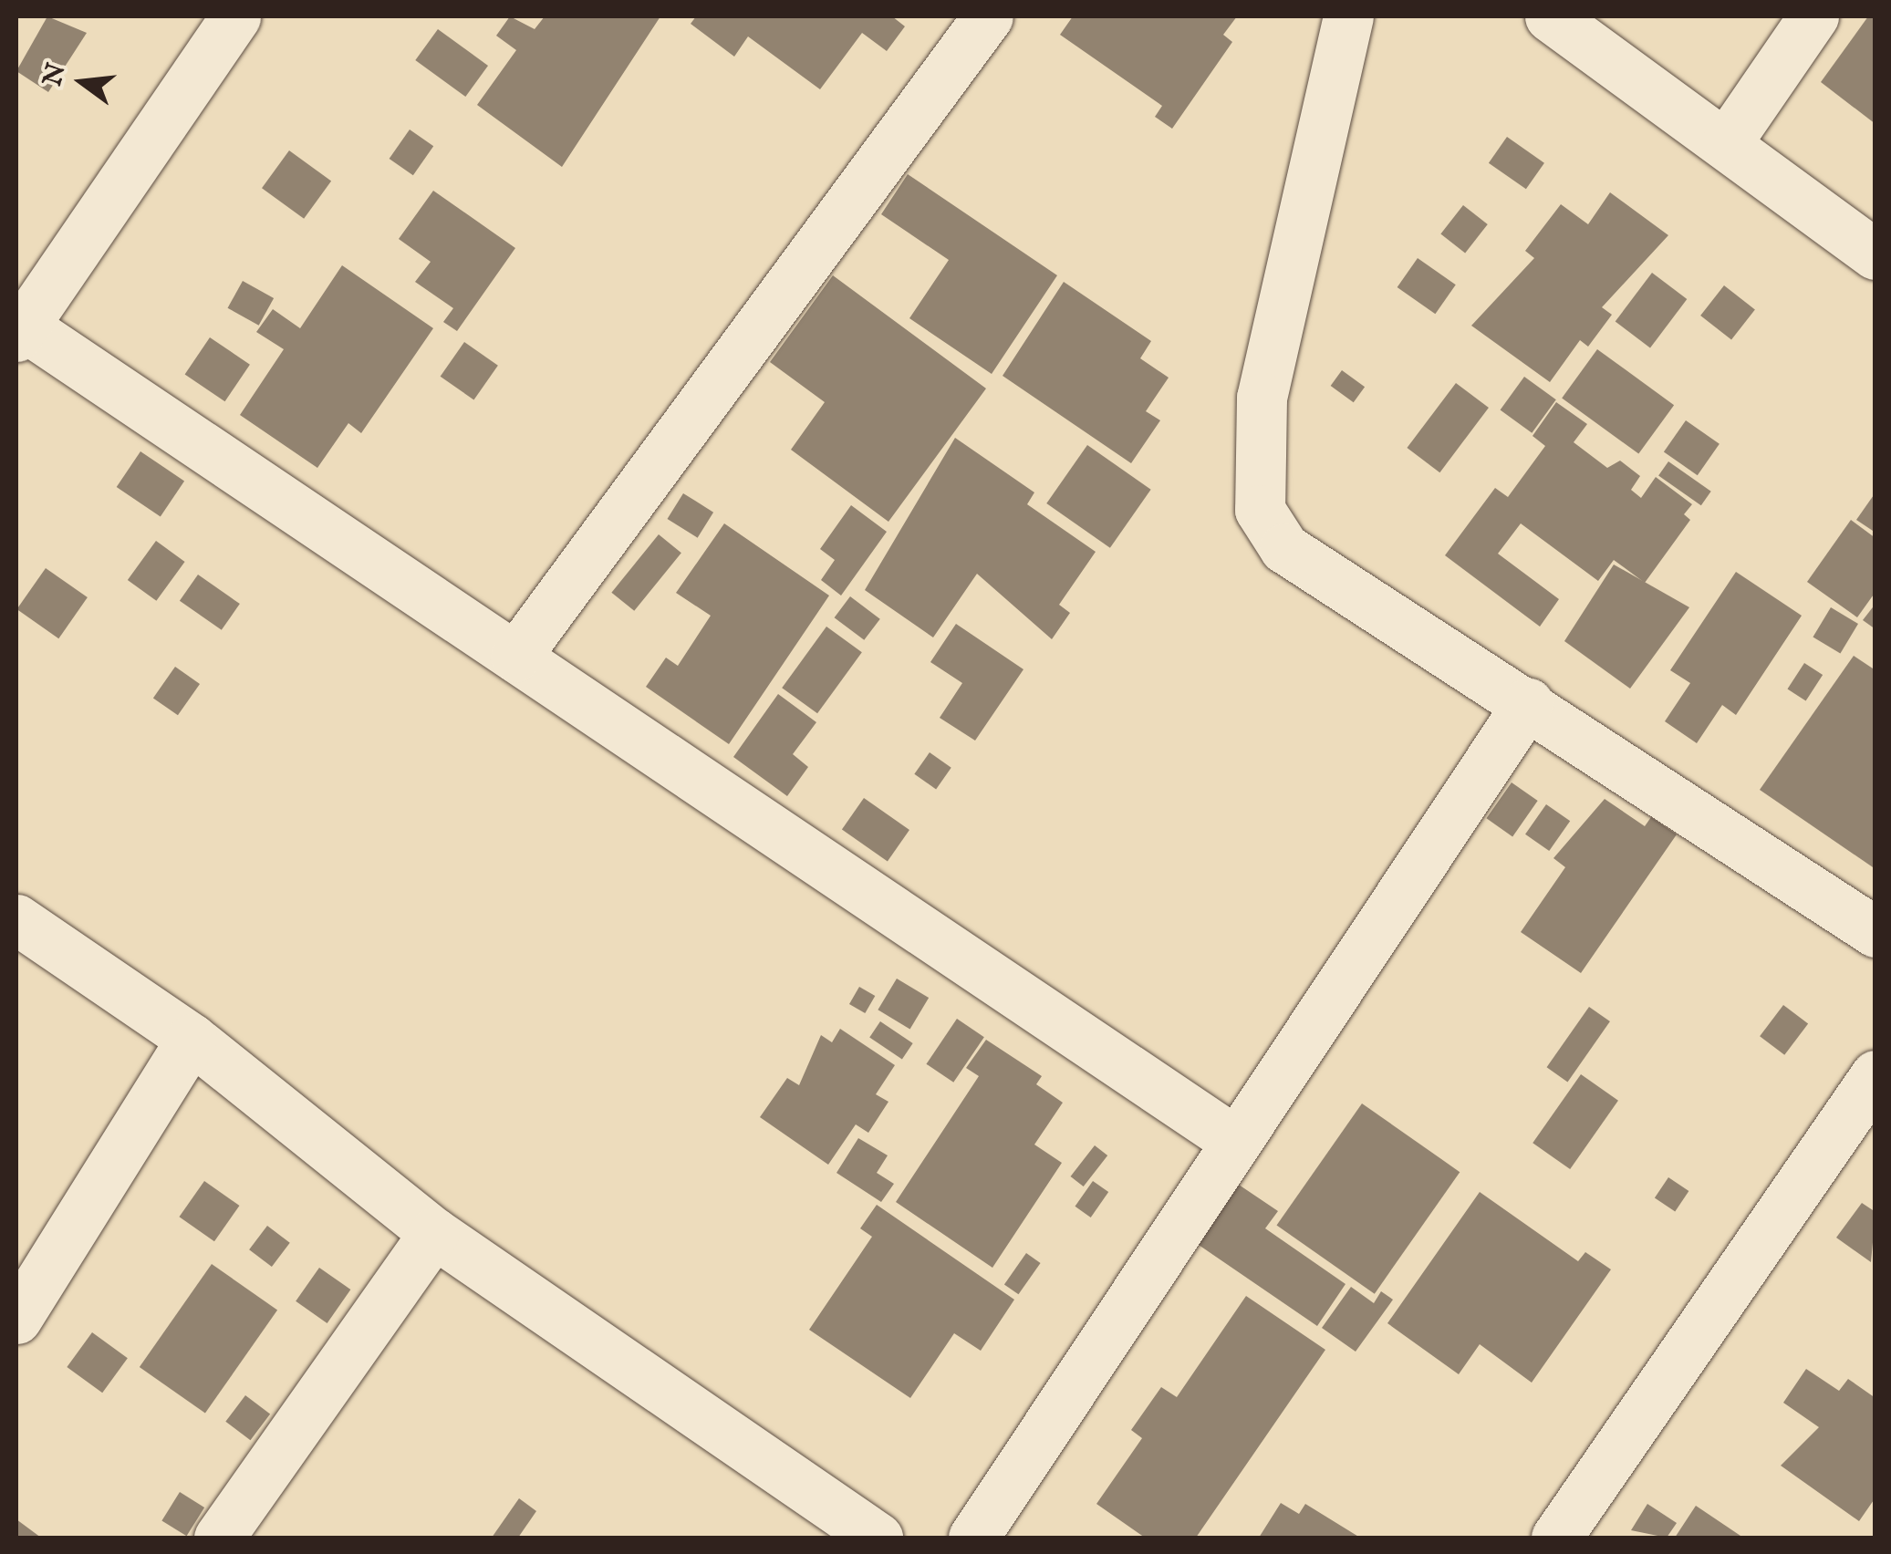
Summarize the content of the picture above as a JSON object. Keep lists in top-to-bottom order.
{
  "north": "left"
}
